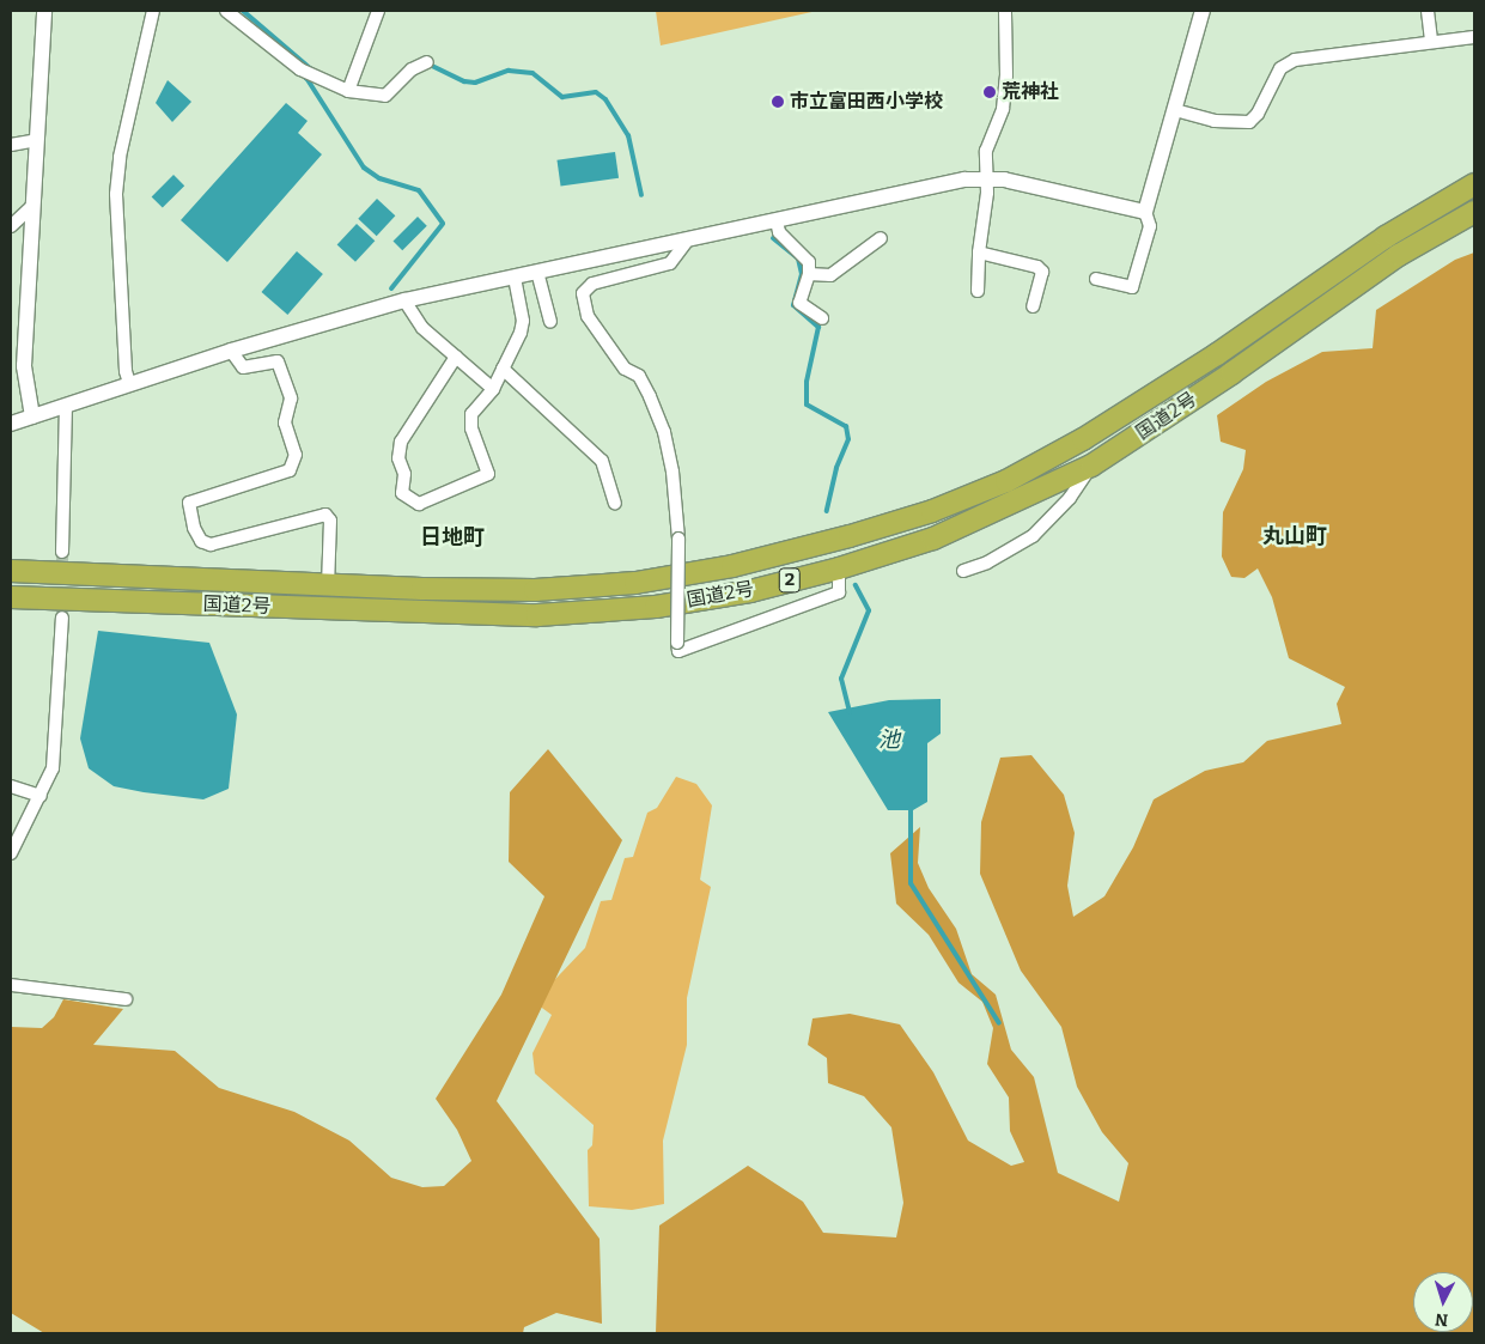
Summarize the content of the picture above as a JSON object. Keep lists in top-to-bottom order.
{
  "streets": {
    "highway": ["国道2号", "2"]
  },
  "districts": ["丸山町", "日地町"],
  "water": ["池"],
  "places": ["荒神社", "市立富田西小学校"],
  "north": "bottom"
}
